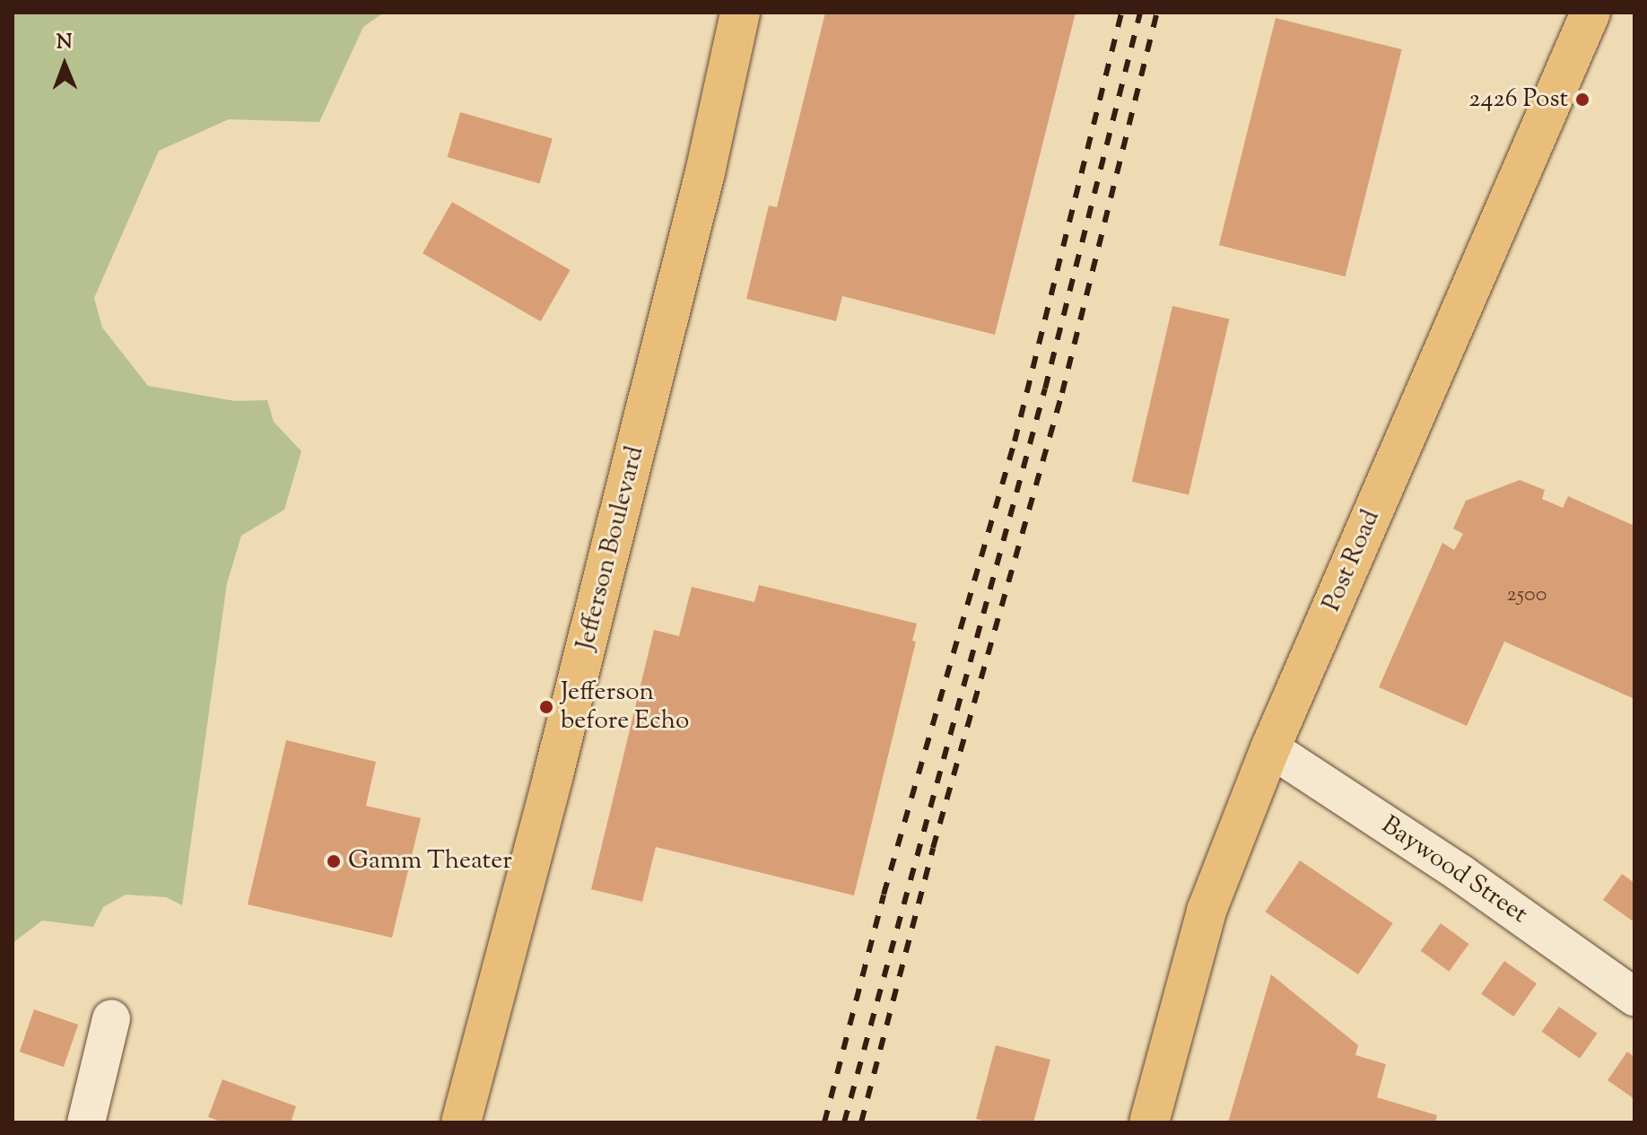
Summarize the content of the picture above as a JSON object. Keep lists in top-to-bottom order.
{
  "streets": {
    "main road": ["Jefferson Boulevard", "Post Road"],
    "street": ["Baywood Street"]
  },
  "crossings": [
    ["Post Road", "Baywood Street"]
  ],
  "places": ["2426 Post", "Jefferson before Echo", "Gamm Theater"],
  "house_numbers": ["2500"],
  "north": "top"
}
